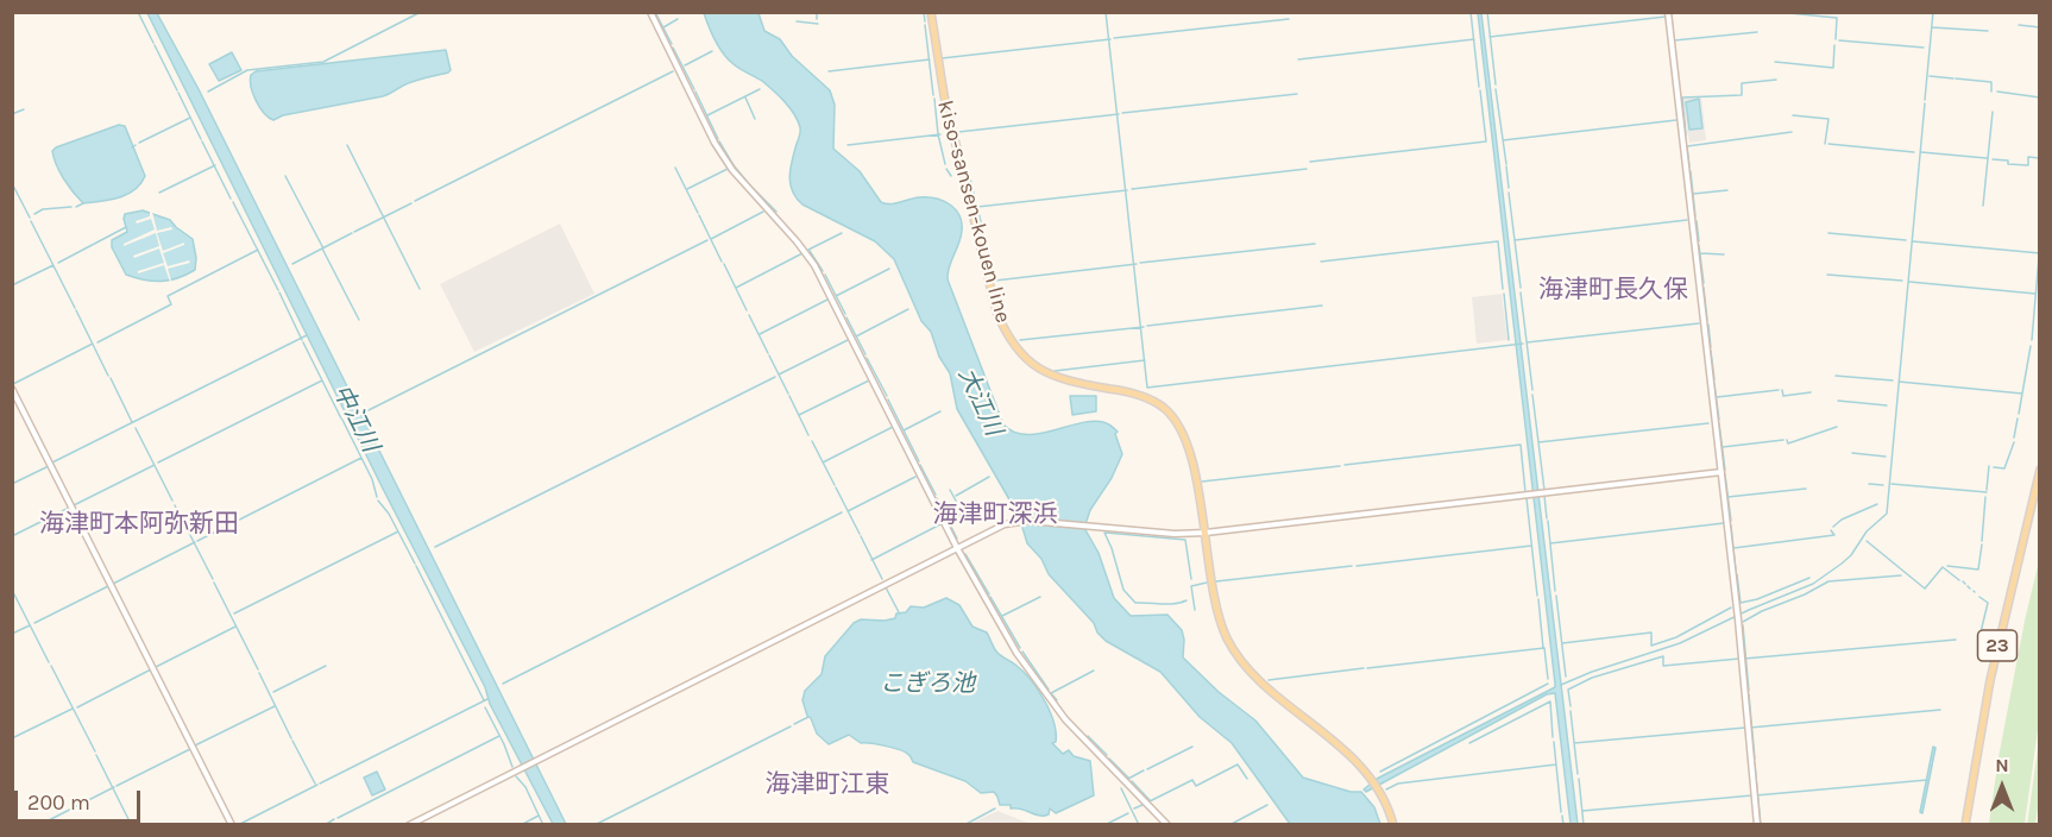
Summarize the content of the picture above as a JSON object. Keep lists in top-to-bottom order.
{
  "streets": {
    "main road": ["kiso-sansen-kouen line", "23"]
  },
  "districts": [
    "海津町長久保",
    "海津町深浜",
    "海津町本阿弥新田",
    "海津町江東"
  ],
  "water": ["大江川", "中江川", "こぎろ池"],
  "scale_bar": "200 m",
  "north": "top"
}
